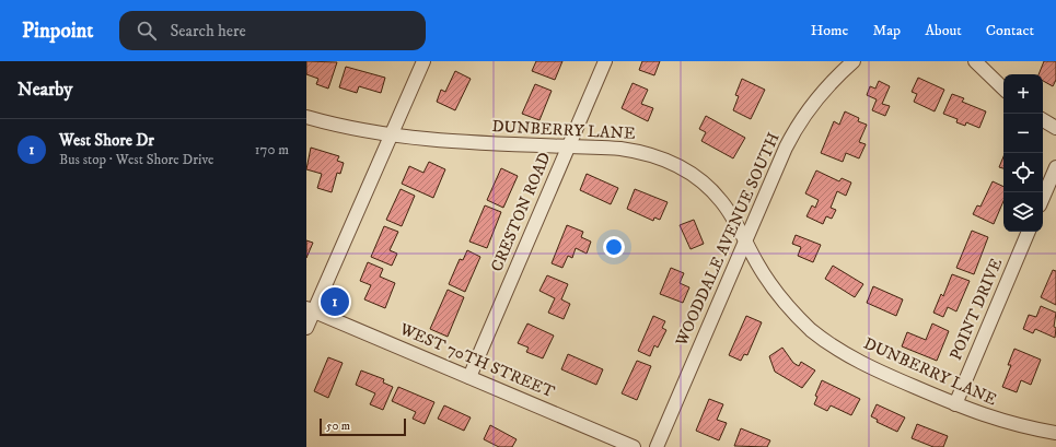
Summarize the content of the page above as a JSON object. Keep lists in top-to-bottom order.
{
  "streets": {
    "street": [
      "DUNBERRY LANE",
      "CRESTON ROAD",
      "WOODDALE AVENUE SOUTH",
      "POINT DRIVE",
      "WEST 70TH STREET"
    ]
  },
  "crossings": [
    ["DUNBERRY LANE", "CRESTON ROAD"],
    ["DUNBERRY LANE", "WOODDALE AVENUE SOUTH"],
    ["DUNBERRY LANE", "POINT DRIVE"],
    ["CRESTON ROAD", "WEST 70TH STREET"]
  ],
  "scale_bar": "50 m",
  "page": {
    "header": "Pinpoint",
    "search": "Search here",
    "nav": [
      "Home",
      "Map",
      "About",
      "Contact"
    ],
    "heading": "Nearby",
    "map_buttons": ["+", "−"],
    "list": [
      {
        "mark": "1",
        "name": "West Shore Dr",
        "note": "Bus stop · West Shore Drive",
        "value": "170 m"
      }
    ],
    "pins": "1",
    "scale": "50 m"
  }
}
